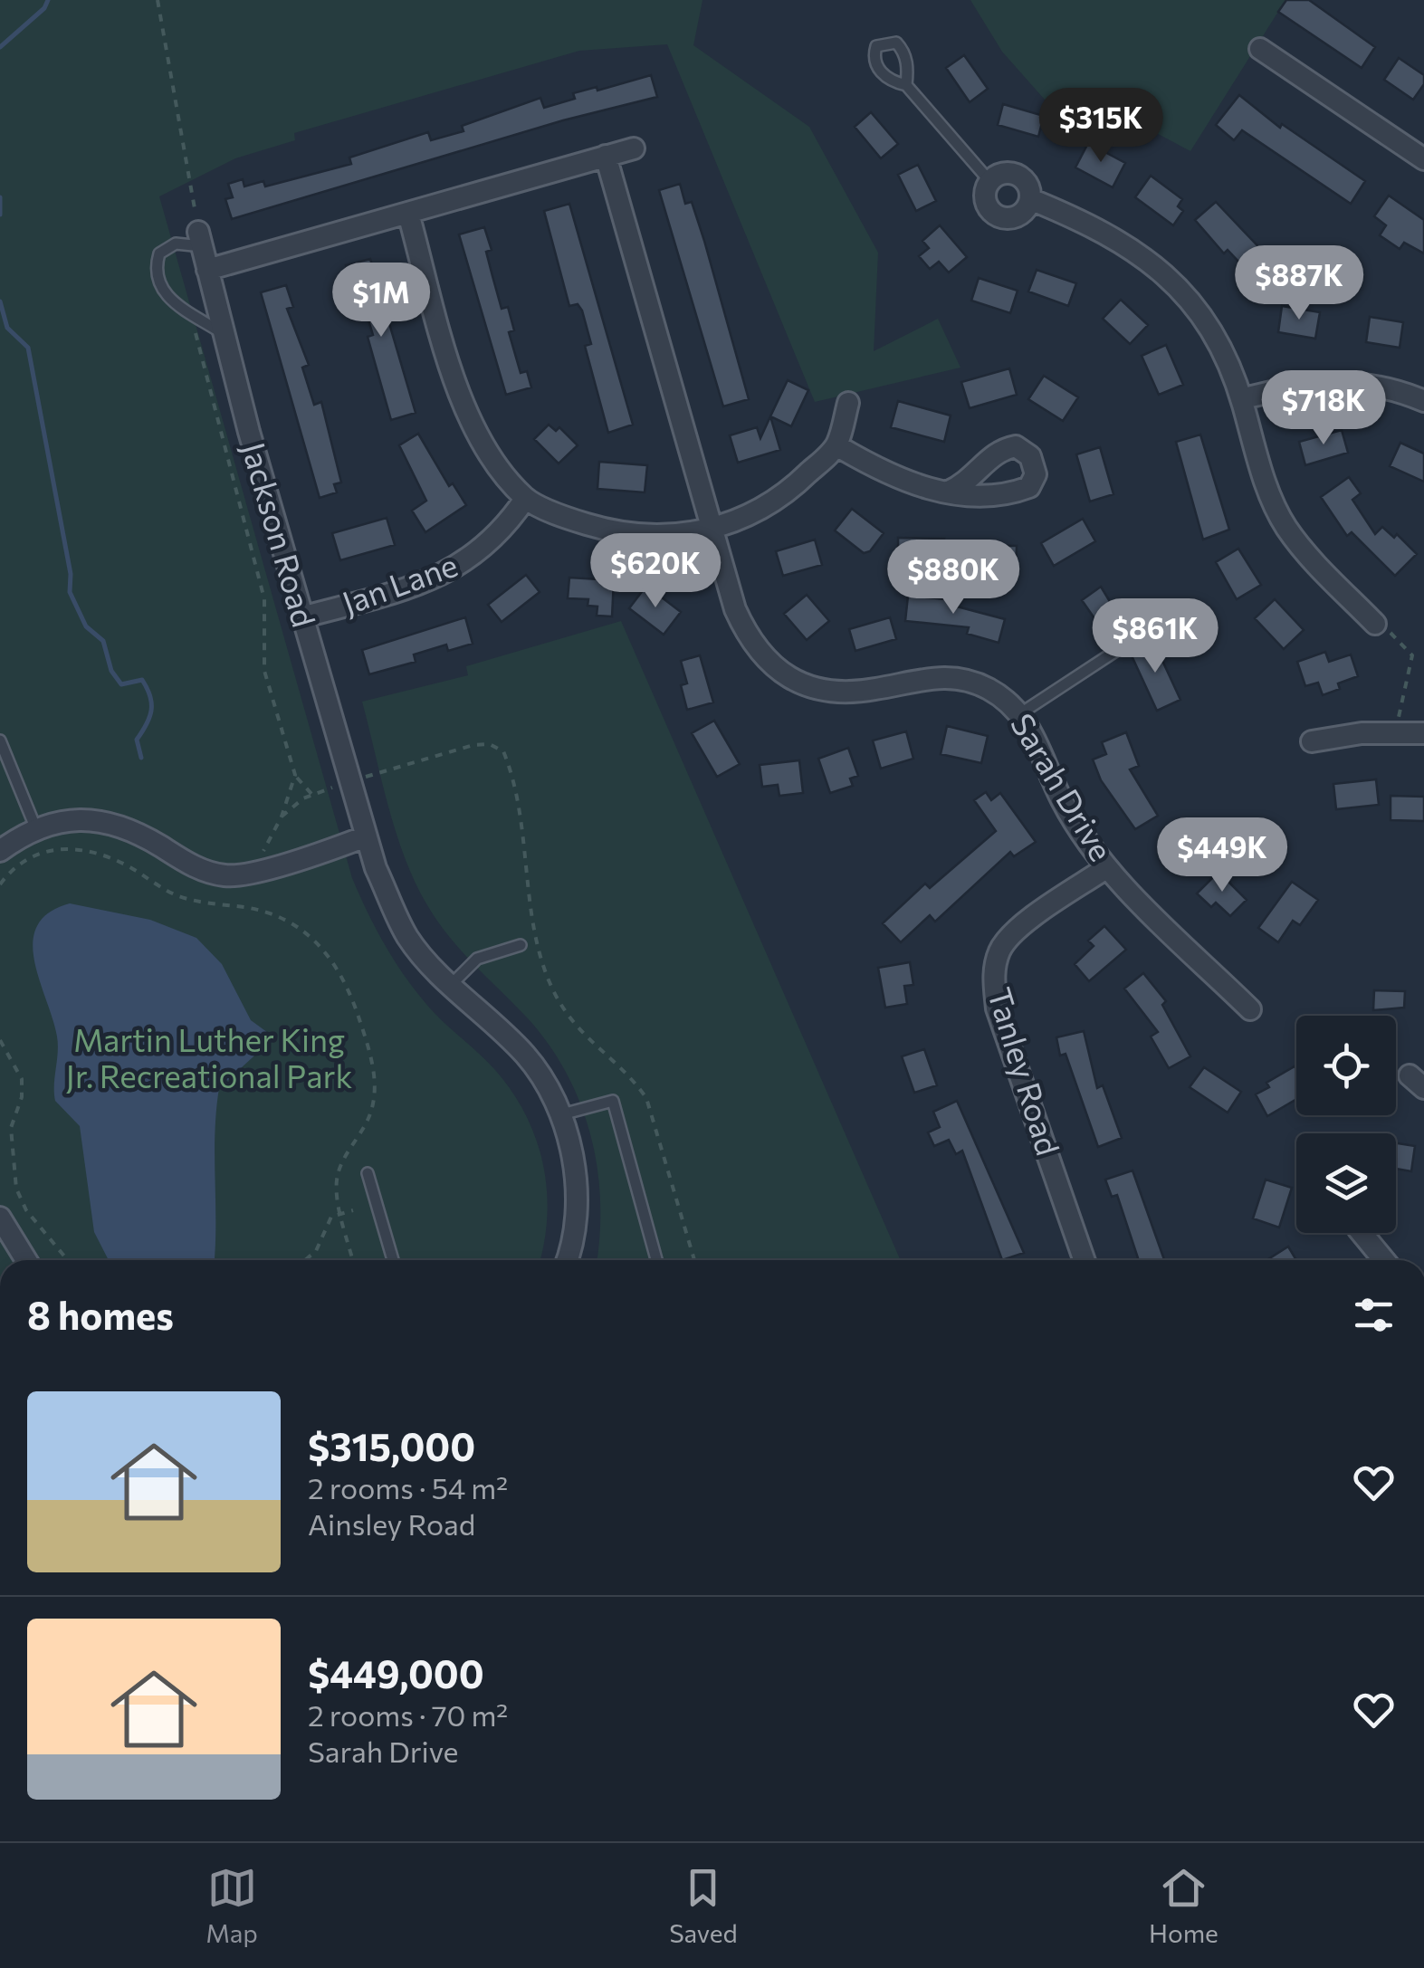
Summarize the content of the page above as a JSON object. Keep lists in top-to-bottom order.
{
  "streets": {
    "street": [
      "Jackson Road",
      "Jan Lane",
      "Sarah Drive",
      "Tanley Road"
    ]
  },
  "crossings": [
    ["Jackson Road", "Jan Lane"],
    ["Sarah Drive", "Tanley Road"]
  ],
  "parks": ["Martin Luther King Jr. Recreational Park"],
  "page": {
    "price": [
      "$315K",
      "$887K",
      "$1M",
      "$718K",
      "$620K",
      "$880K",
      "$861K",
      "$449K"
    ],
    "heading": "8 homes",
    "list": [
      {
        "name": "$315,000",
        "note": "2 rooms · 54 m² · Ainsley Road"
      },
      {
        "name": "$449,000",
        "note": "2 rooms · 70 m² · Sarah Drive"
      }
    ],
    "tabs": ["Map", "Saved", "Home"]
  }
}
